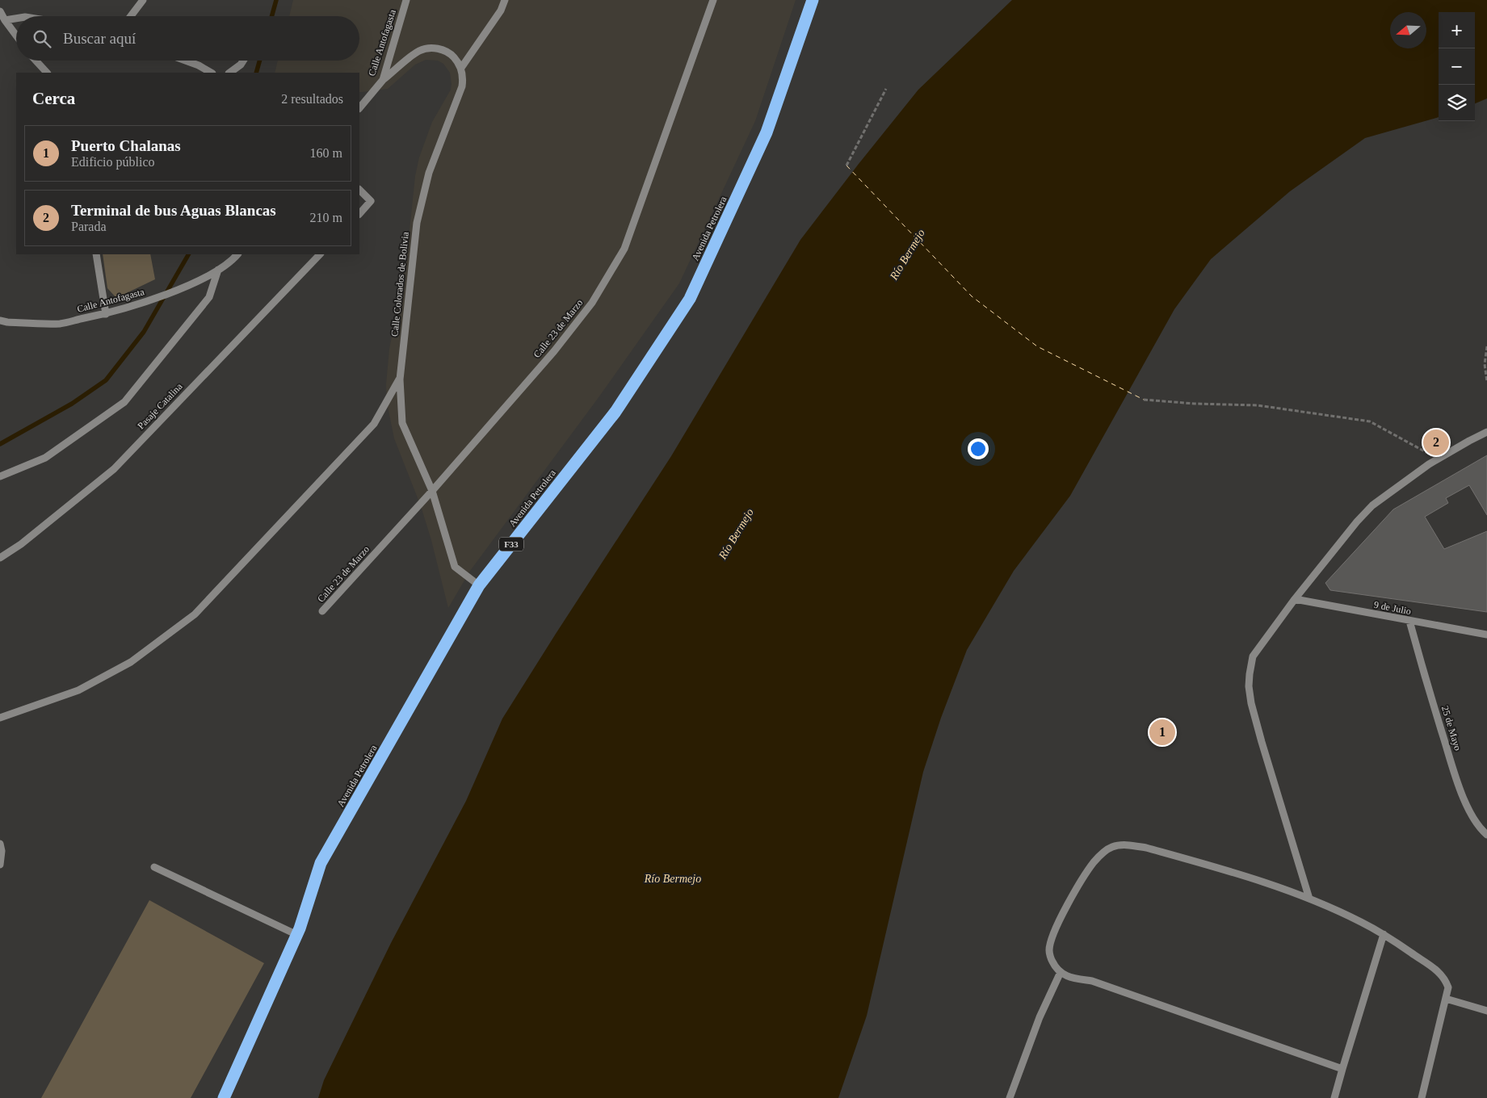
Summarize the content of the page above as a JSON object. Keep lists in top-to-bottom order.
{
  "streets": {
    "highway": ["Avenida Petrolera", "F33"],
    "street": [
      "Calle Antofagasta",
      "Calle Colorados de Bolivia",
      "Calle 23 de Marzo",
      "Pasaje Catalina",
      "9 de Julio",
      "25 de Mayo"
    ]
  },
  "crossings": [
    ["Avenida Petrolera", "Calle Colorados de Bolivia"],
    ["Calle Colorados de Bolivia", "Calle 23 de Marzo"],
    ["9 de Julio", "25 de Mayo"]
  ],
  "water": ["Río Bermejo"],
  "north": "left",
  "page": {
    "map_buttons": ["+", "−"],
    "search": "Buscar aquí",
    "heading": ["Cerca", "2 resultados"],
    "list": [
      {
        "mark": "1",
        "name": "Puerto Chalanas",
        "note": "Edificio público",
        "value": "160 m"
      },
      {
        "mark": "2",
        "name": "Terminal de bus Aguas Blancas",
        "note": "Parada",
        "value": "210 m"
      }
    ],
    "pins": ["2", "1"]
  }
}
